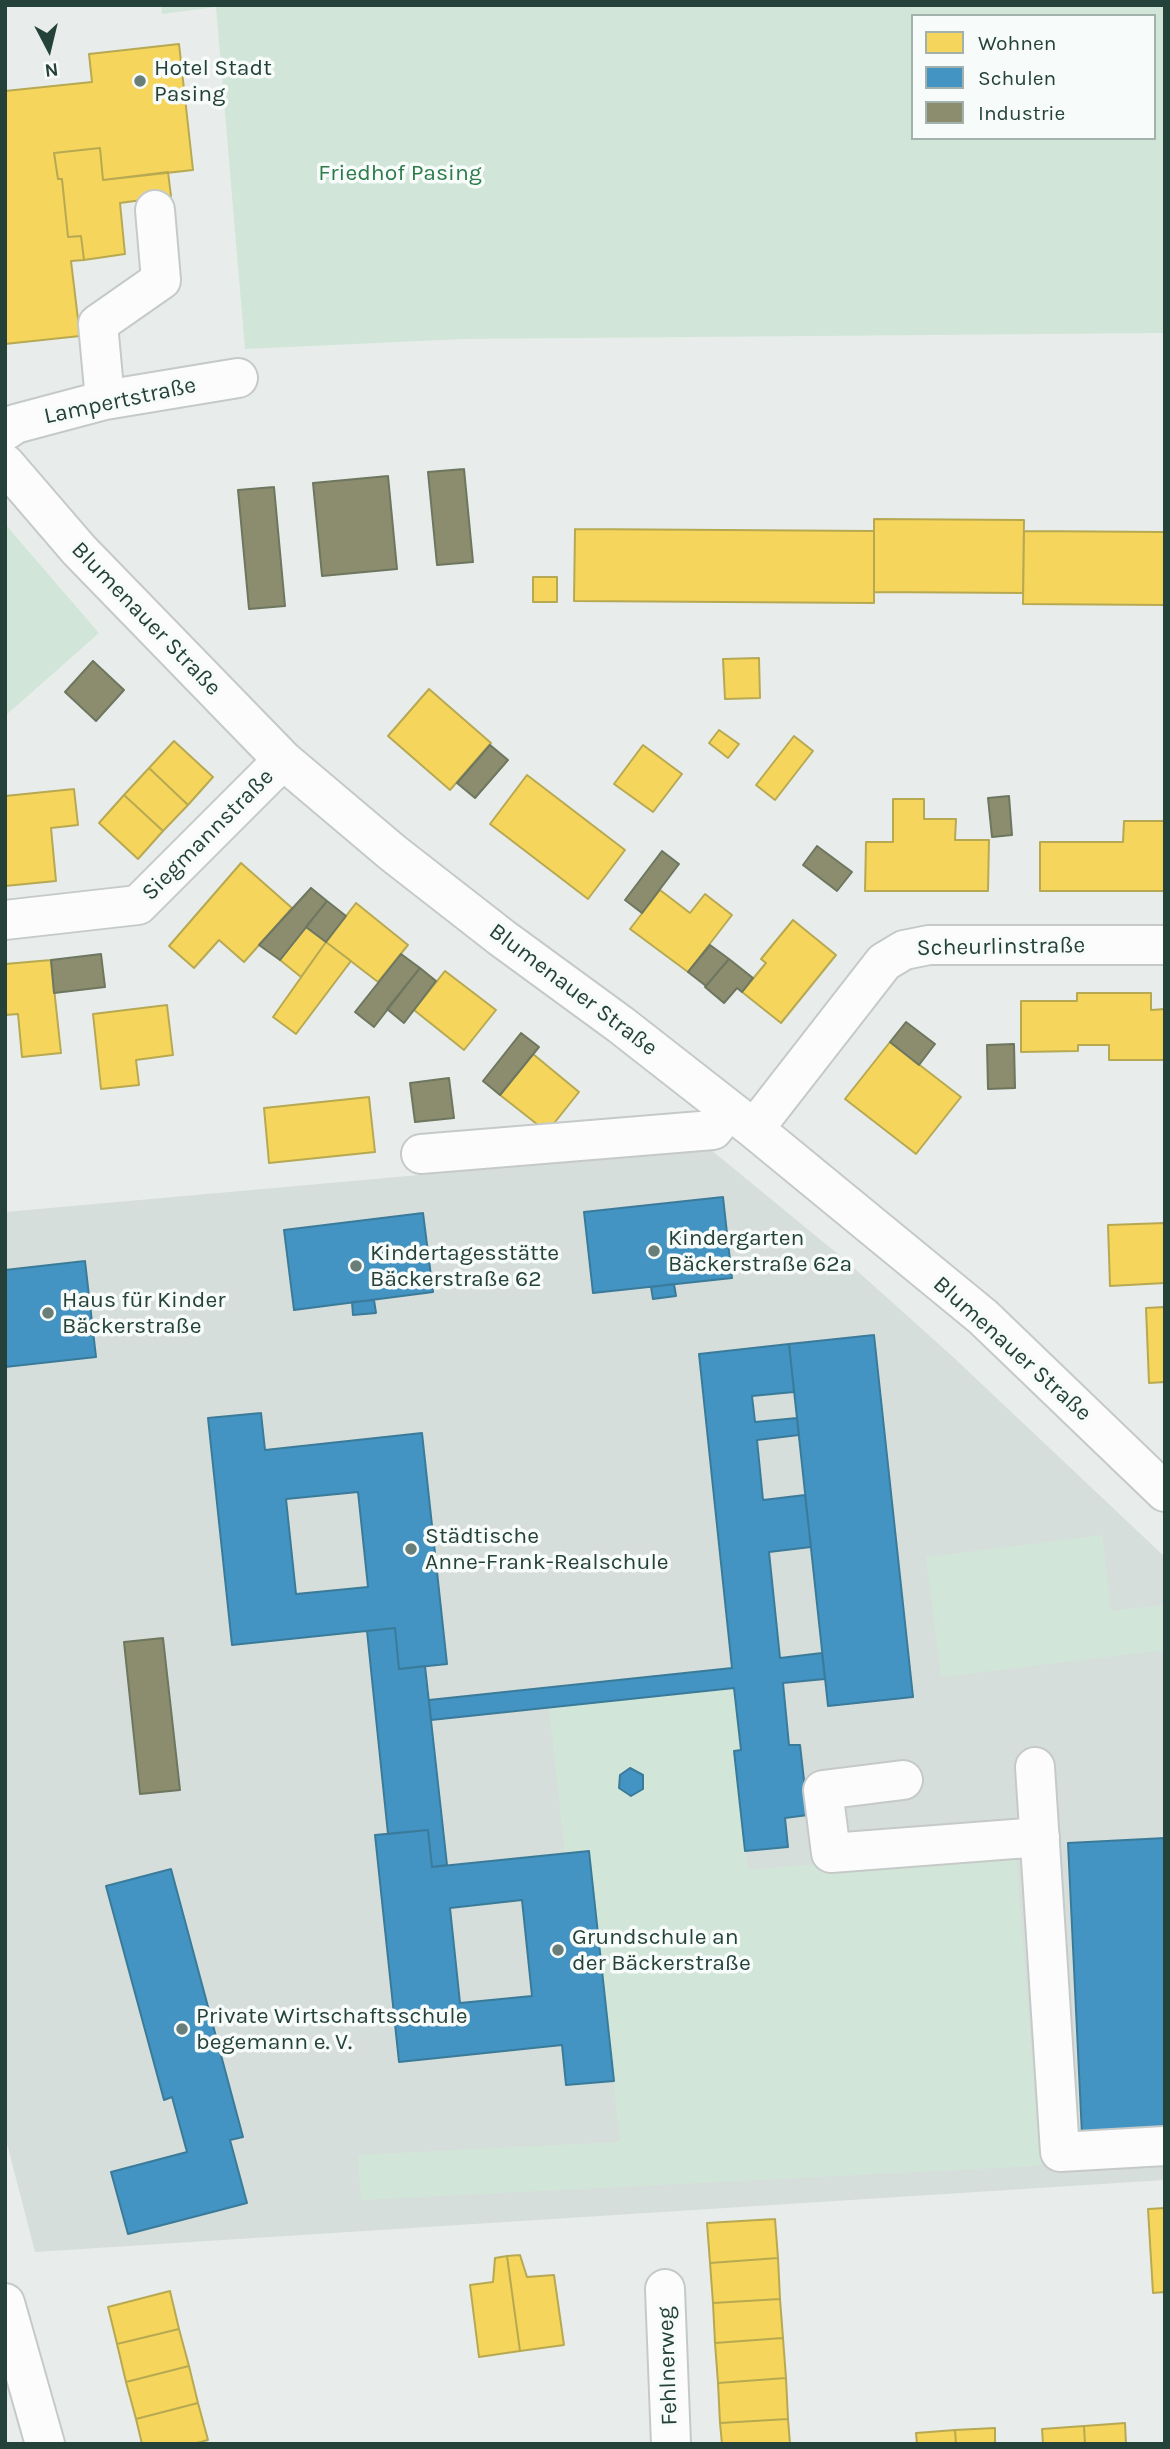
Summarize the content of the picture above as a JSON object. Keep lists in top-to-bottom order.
{
  "streets": {
    "street": [
      "Lampertstraße",
      "Blumenauer Straße",
      "Siegmannstraße",
      "Scheurlinstraße",
      "Fehlnerweg"
    ]
  },
  "crossings": [
    ["Blumenauer Straße", "Siegmannstraße"],
    ["Blumenauer Straße", "Scheurlinstraße"]
  ],
  "parks": ["Friedhof Pasing"],
  "places": [
    "Hotel Stadt Pasing",
    "Kindergarten Bäckerstraße 62a",
    "Kindertagesstätte Bäckerstraße 62",
    "Haus für Kinder Bäckerstraße",
    "Städtische Anne-Frank-Realschule",
    "Grundschule an der Bäckerstraße",
    "Private Wirtschaftsschule begemann e. V."
  ],
  "legend": ["Wohnen", "Schulen", "Industrie"],
  "north": "bottom"
}
